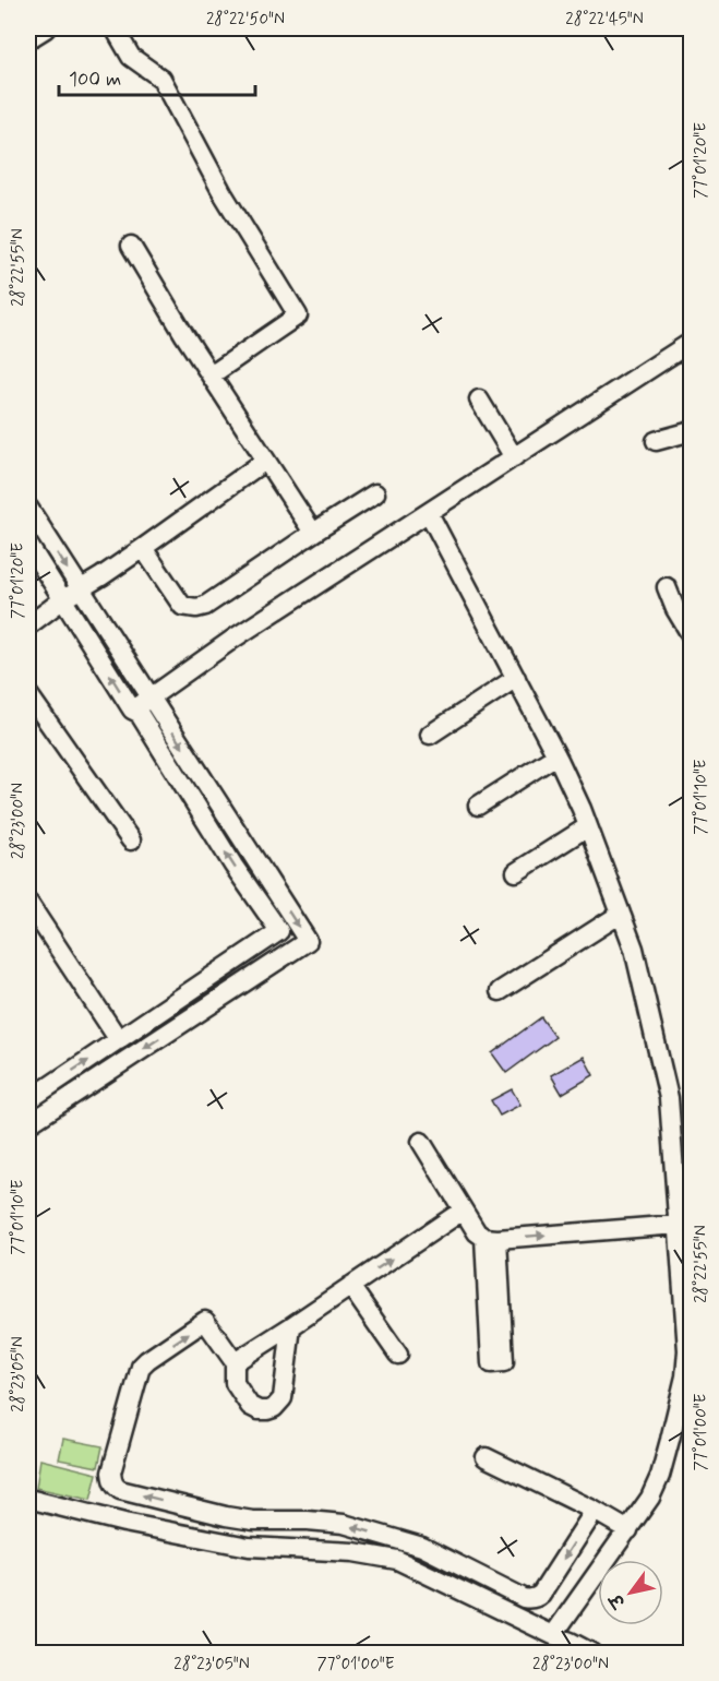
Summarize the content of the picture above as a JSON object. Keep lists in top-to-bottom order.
{
  "scale_bar": "100 m",
  "north": "bottom left",
  "coordinates": [
    "28°22'50\"N",
    "28°22'45\"N",
    "77°01'20\"E",
    "28°22'55\"N",
    "77°01'10\"E",
    "28°23'00\"N",
    "28°23'05\"N",
    "77°01'00\"E"
  ]
}
